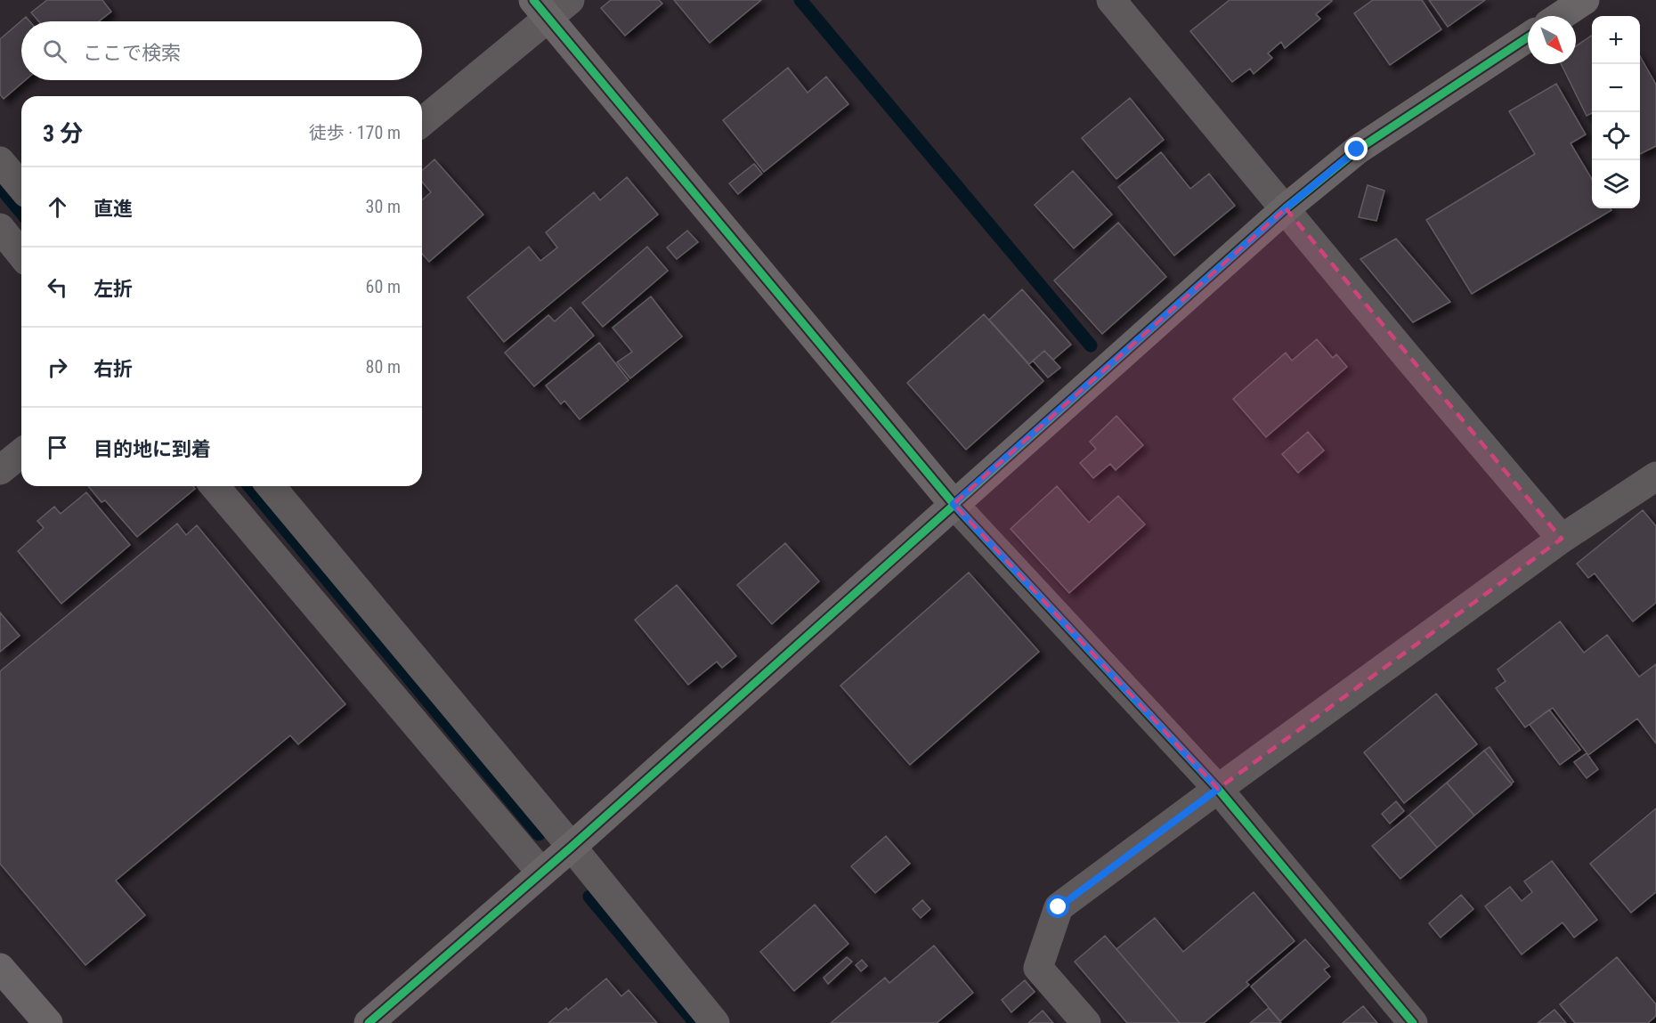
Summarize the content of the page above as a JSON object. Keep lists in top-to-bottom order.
{
  "north": "bottom right",
  "page": {
    "map_buttons": ["+", "−"],
    "search": "ここで検索",
    "heading": ["3 分", "徒歩 · 170 m"],
    "list": [
      ["直進", "30 m"],
      ["左折", "60 m"],
      ["右折", "80 m"],
      "目的地に到着"
    ]
  }
}
